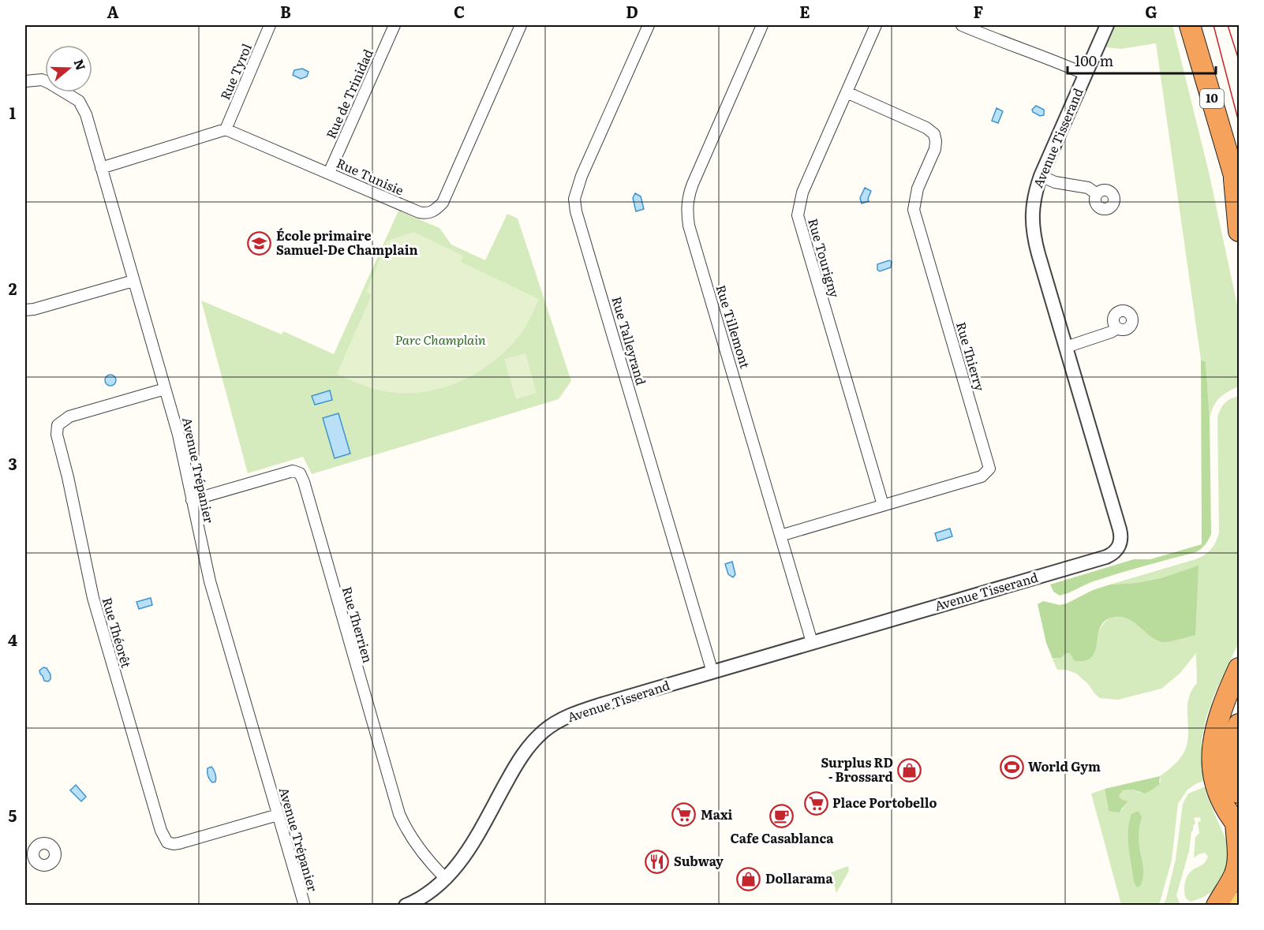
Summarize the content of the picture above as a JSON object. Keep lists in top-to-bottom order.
{
  "streets": {
    "highway": ["10"],
    "street": [
      "Rue Tyrol",
      "Rue de Trinidad",
      "Avenue Tisserand",
      "Rue Tunisie",
      "Rue Tourigny",
      "Rue Tillemont",
      "Rue Talleyrand",
      "Rue Thierry",
      "Avenue Trépanier",
      "Rue Therrien",
      "Rue Théorêt"
    ]
  },
  "crossings": [
    ["Rue Tyrol", "Rue Tunisie"],
    ["Rue de Trinidad", "Rue Tunisie"],
    ["Avenue Tisserand", "Rue Tillemont"],
    ["Avenue Tisserand", "Rue Talleyrand"],
    ["Avenue Tisserand", "Rue Therrien"],
    ["Rue Tourigny", "Rue Thierry"],
    ["Rue Tillemont", "Rue Thierry"],
    ["Avenue Trépanier", "Rue Therrien"],
    ["Avenue Trépanier", "Rue Théorêt"]
  ],
  "parks": ["Parc Champlain"],
  "places": {
    "school or university": ["École primaire Samuel-De Champlain"],
    "sports": ["World Gym"],
    "shop": ["Surplus RD - Brossard", "Dollarama"],
    "supermarket": ["Place Portobello", "Maxi"],
    "cafe": ["Cafe Casablanca"],
    "restaurant": ["Subway"]
  },
  "scale_bar": "100 m",
  "north": "right",
  "grid": {
    "columns": [
      "A",
      "B",
      "C",
      "D",
      "E",
      "F",
      "G"
    ],
    "rows": [
      "1",
      "2",
      "3",
      "4",
      "5"
    ]
  }
}
